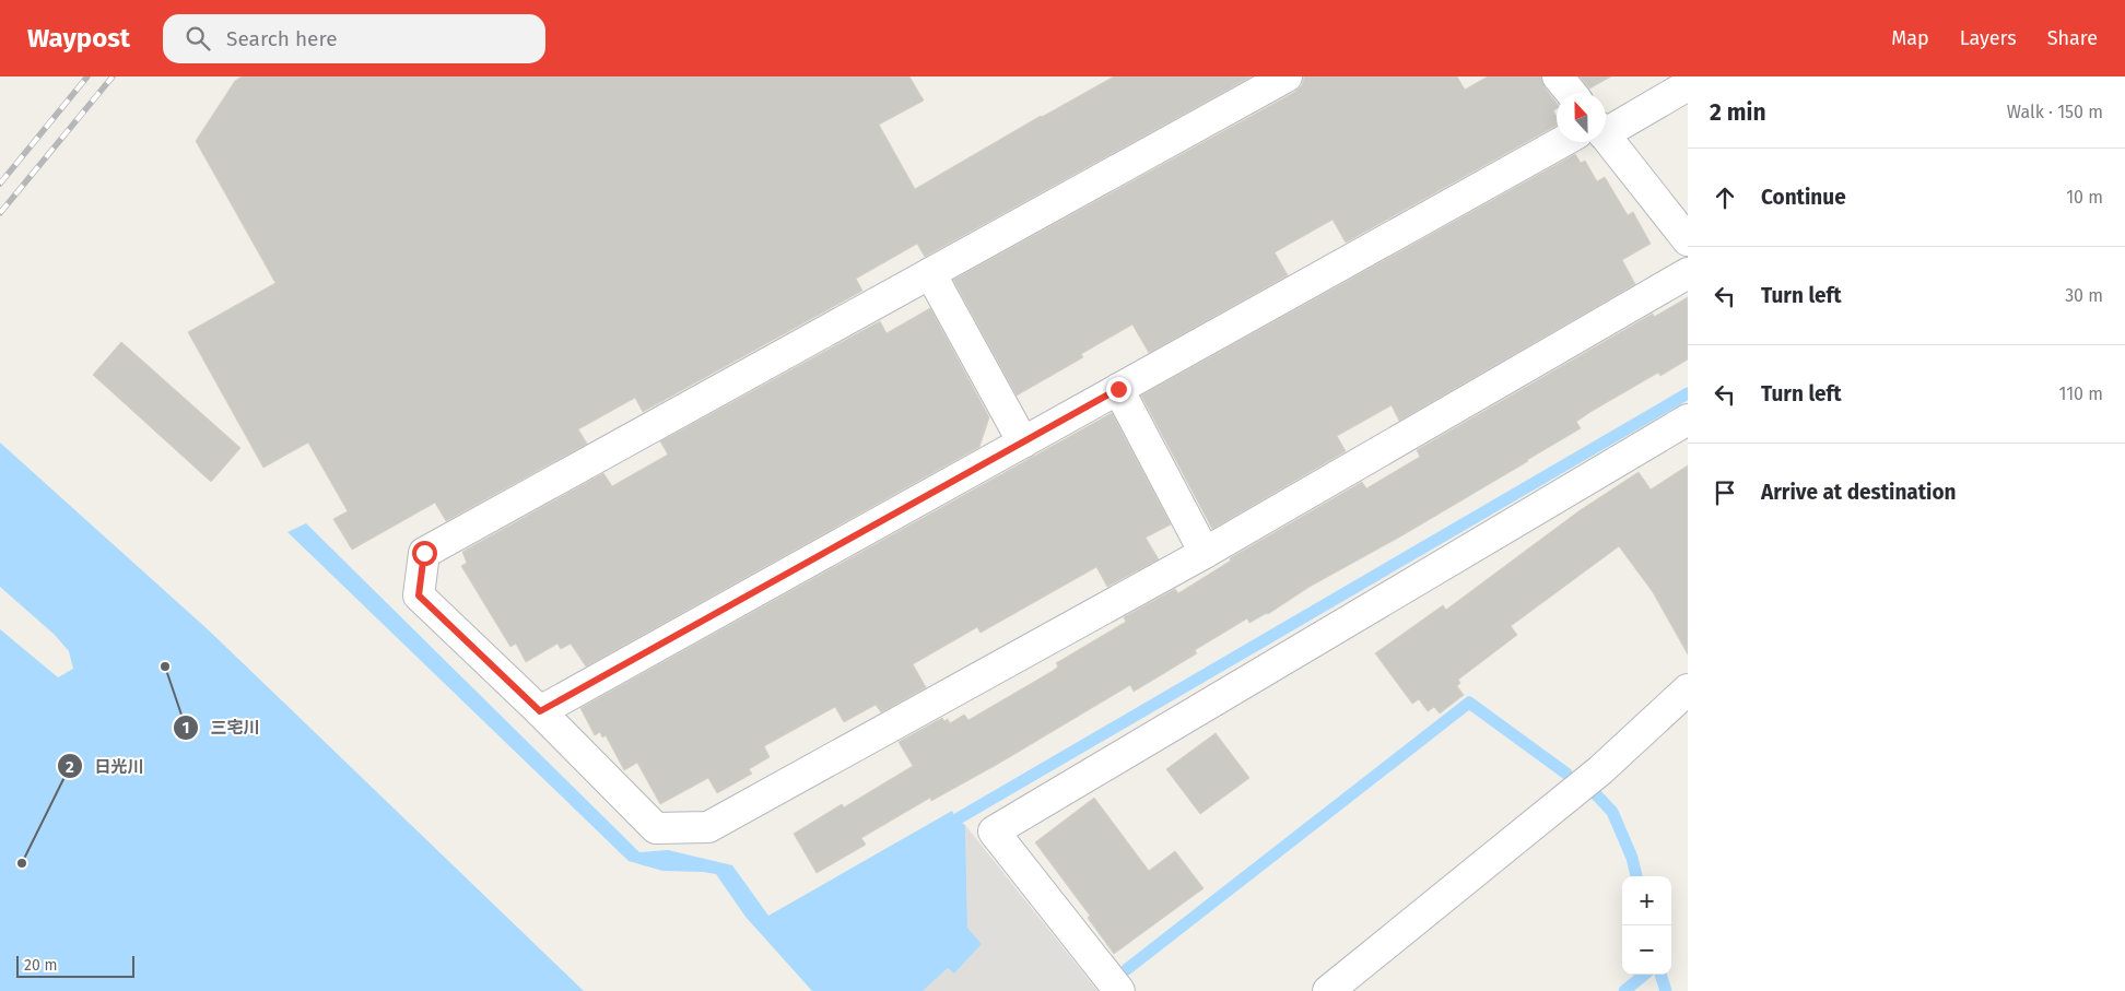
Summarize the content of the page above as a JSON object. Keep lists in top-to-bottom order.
{
  "places": ["三宅川", "日光川"],
  "scale_bar": "20 m",
  "north": "top",
  "page": {
    "header": "Waypost",
    "search": "Search here",
    "nav": ["Map", "Layers", "Share"],
    "heading": ["2 min", "Walk · 150 m"],
    "list": [
      ["Continue", "10 m"],
      ["Turn left", "30 m"],
      ["Turn left", "110 m"],
      "Arrive at destination"
    ],
    "map_buttons": ["+", "−"],
    "scale": "20 m"
  }
}
